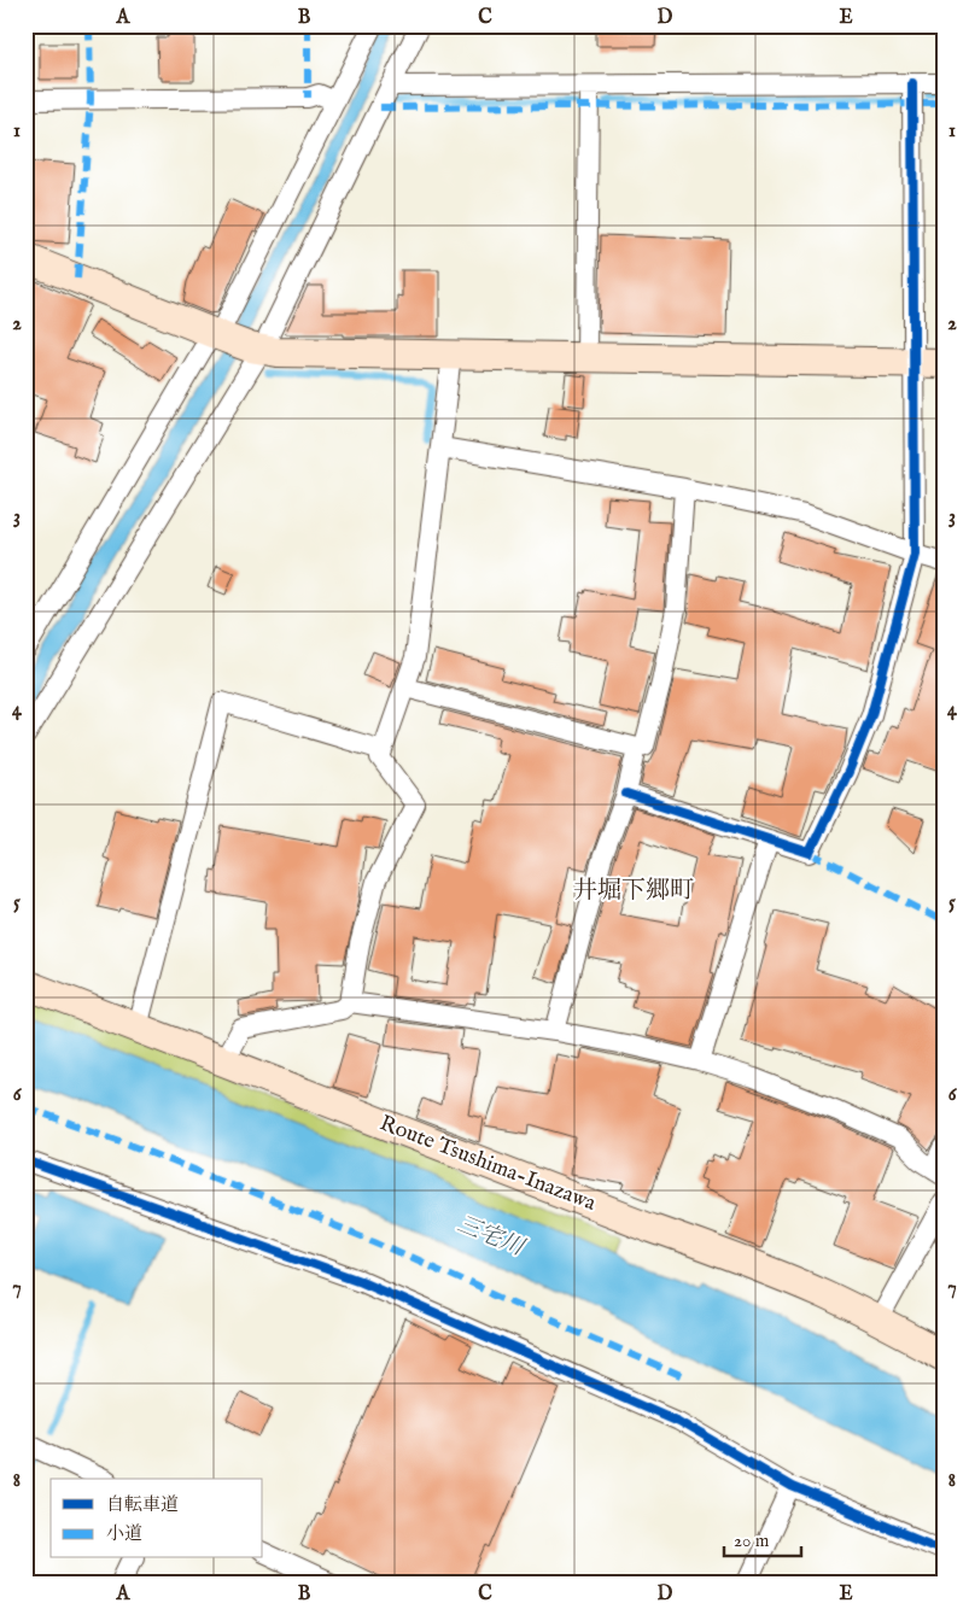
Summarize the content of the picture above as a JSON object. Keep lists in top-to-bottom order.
{
  "streets": {
    "main road": ["Route Tsushima-Inazawa"]
  },
  "districts": ["井堀下郷町"],
  "water": ["三宅川"],
  "legend": ["自転車道", "小道"],
  "scale_bar": "20 m",
  "grid": {
    "columns": [
      "A",
      "B",
      "C",
      "D",
      "E"
    ],
    "rows": [
      "1",
      "2",
      "3",
      "4",
      "5",
      "6",
      "7",
      "8"
    ]
  }
}
